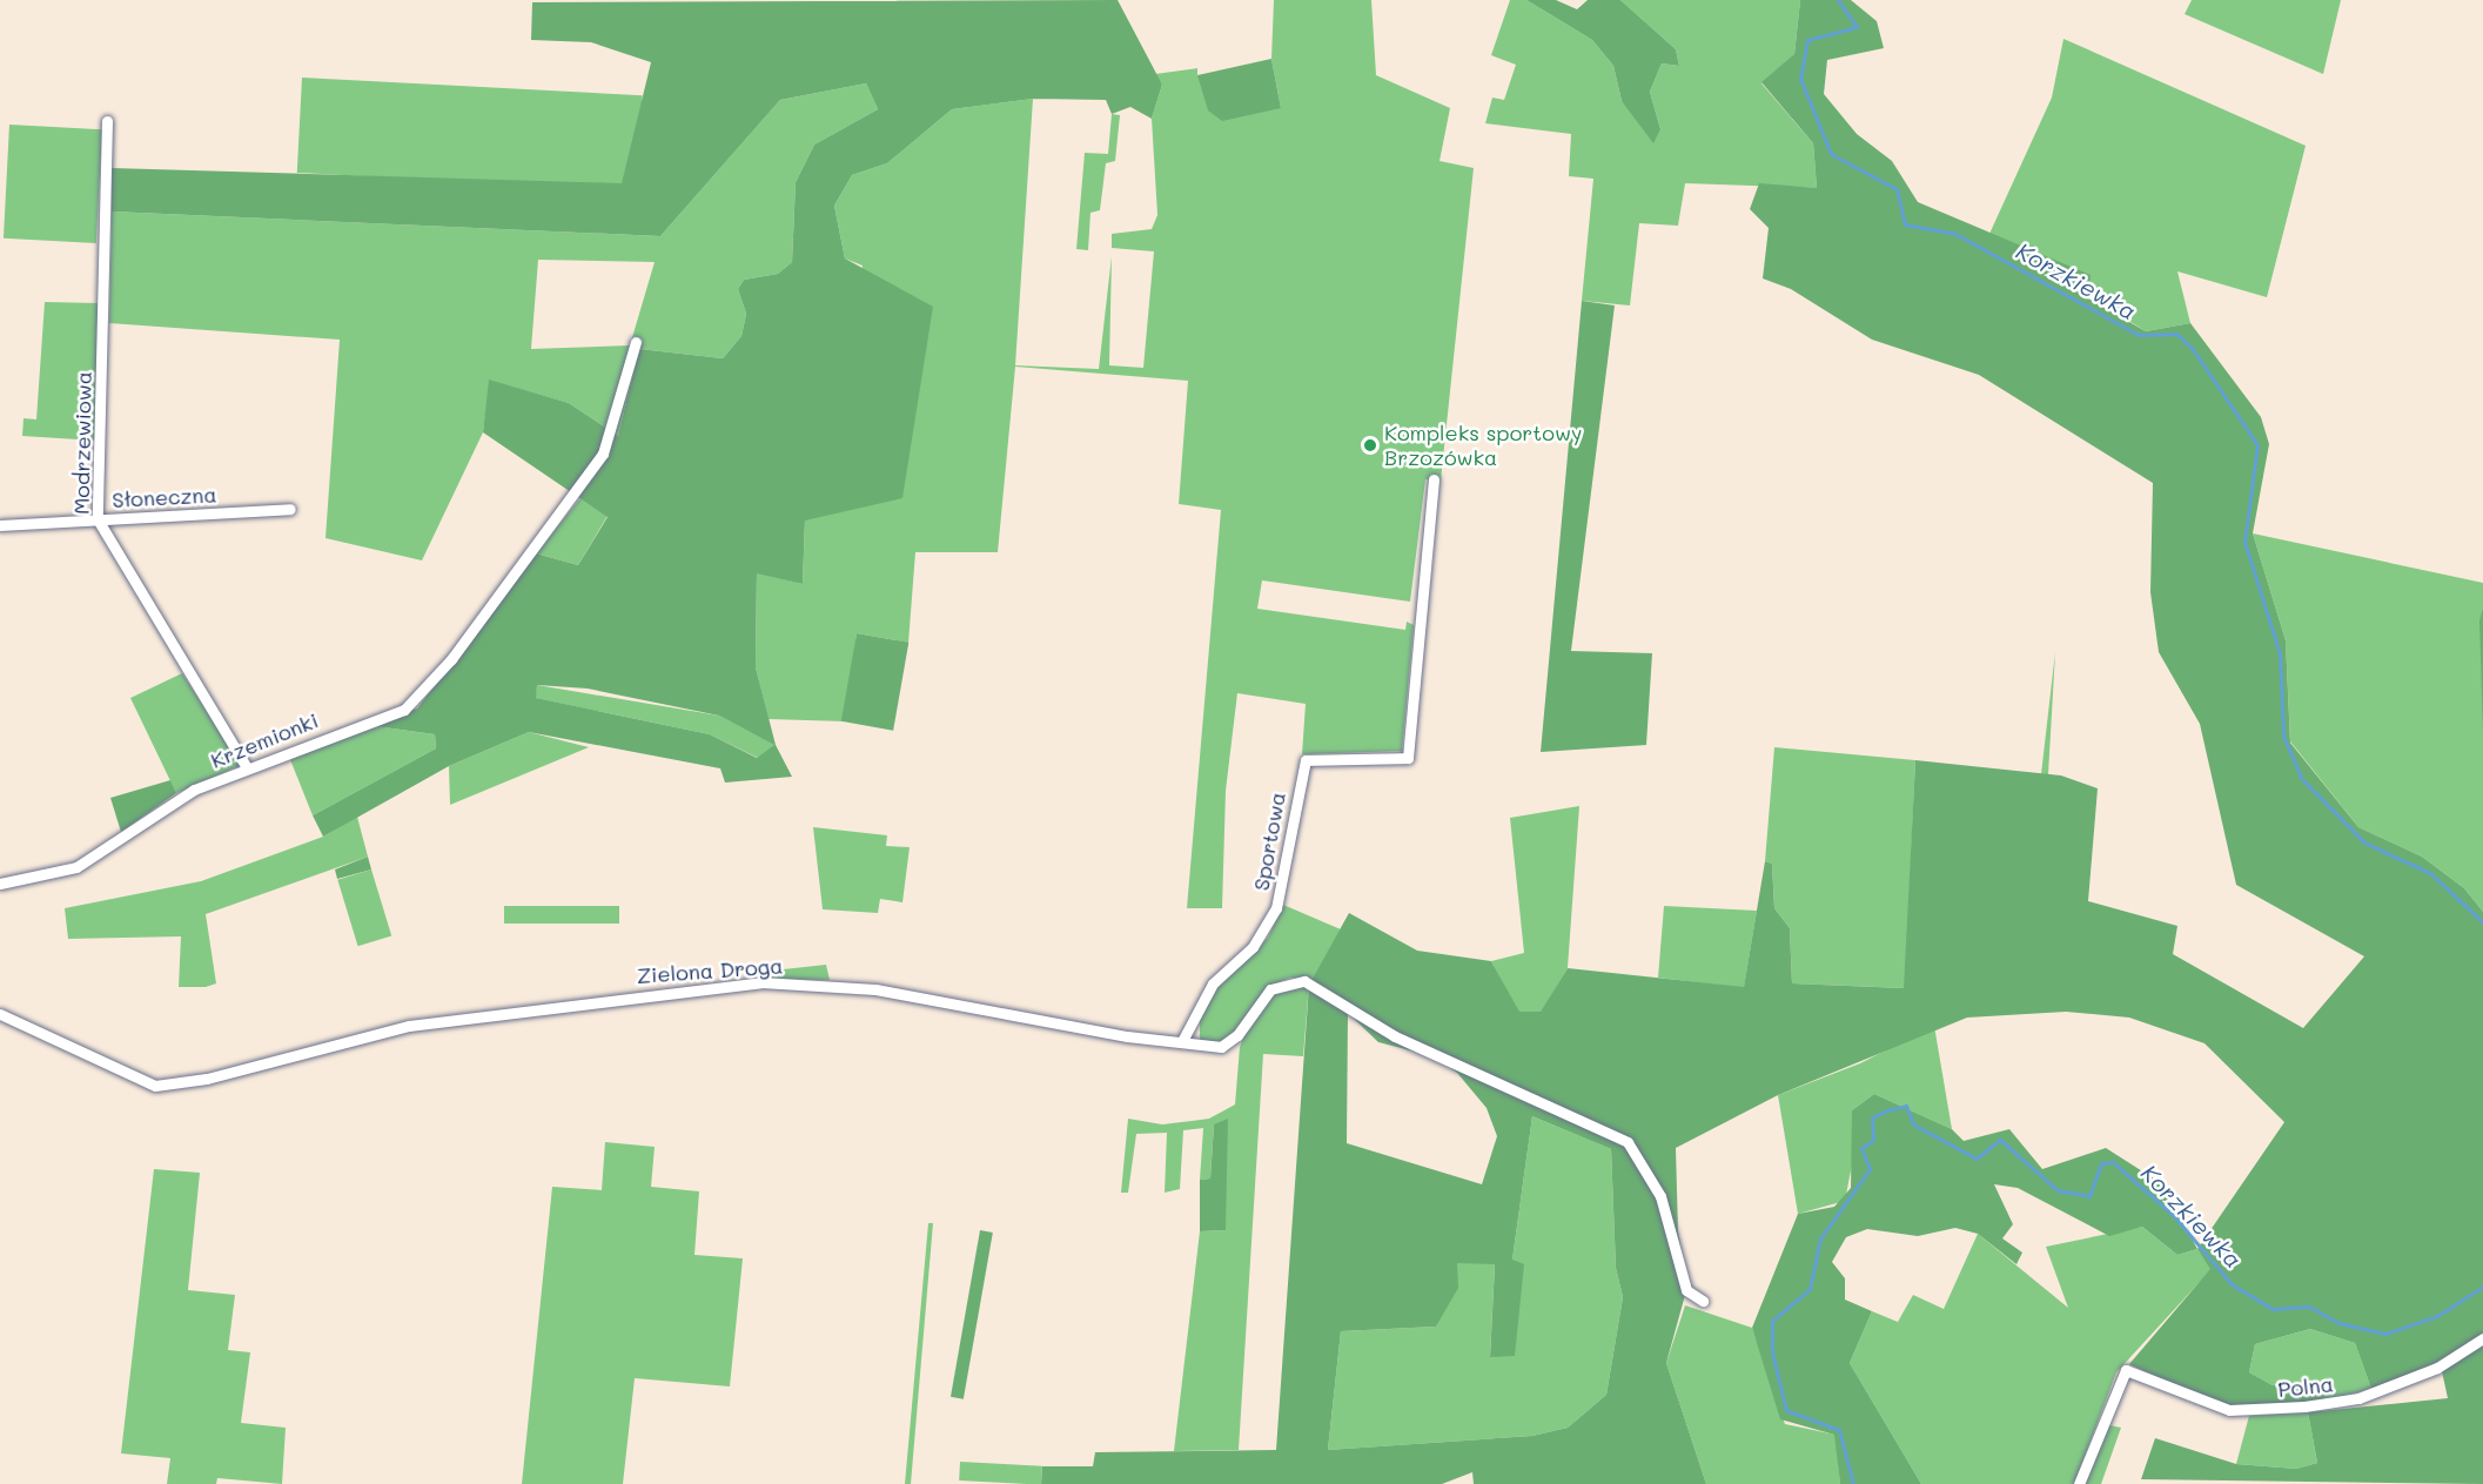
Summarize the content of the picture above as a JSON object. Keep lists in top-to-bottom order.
{
  "streets": {
    "street": [
      "Modrzewiowa",
      "Słoneczna",
      "Krzemionki",
      "Sportowa",
      "Zielona Droga",
      "Polna"
    ]
  },
  "crossings": [
    ["Modrzewiowa", "Słoneczna"],
    ["Modrzewiowa", "Krzemionki"],
    ["Sportowa", "Zielona Droga"]
  ],
  "water": ["Korzkiewka"],
  "places": ["Kompleks sportowy Brzozówka"]
}
